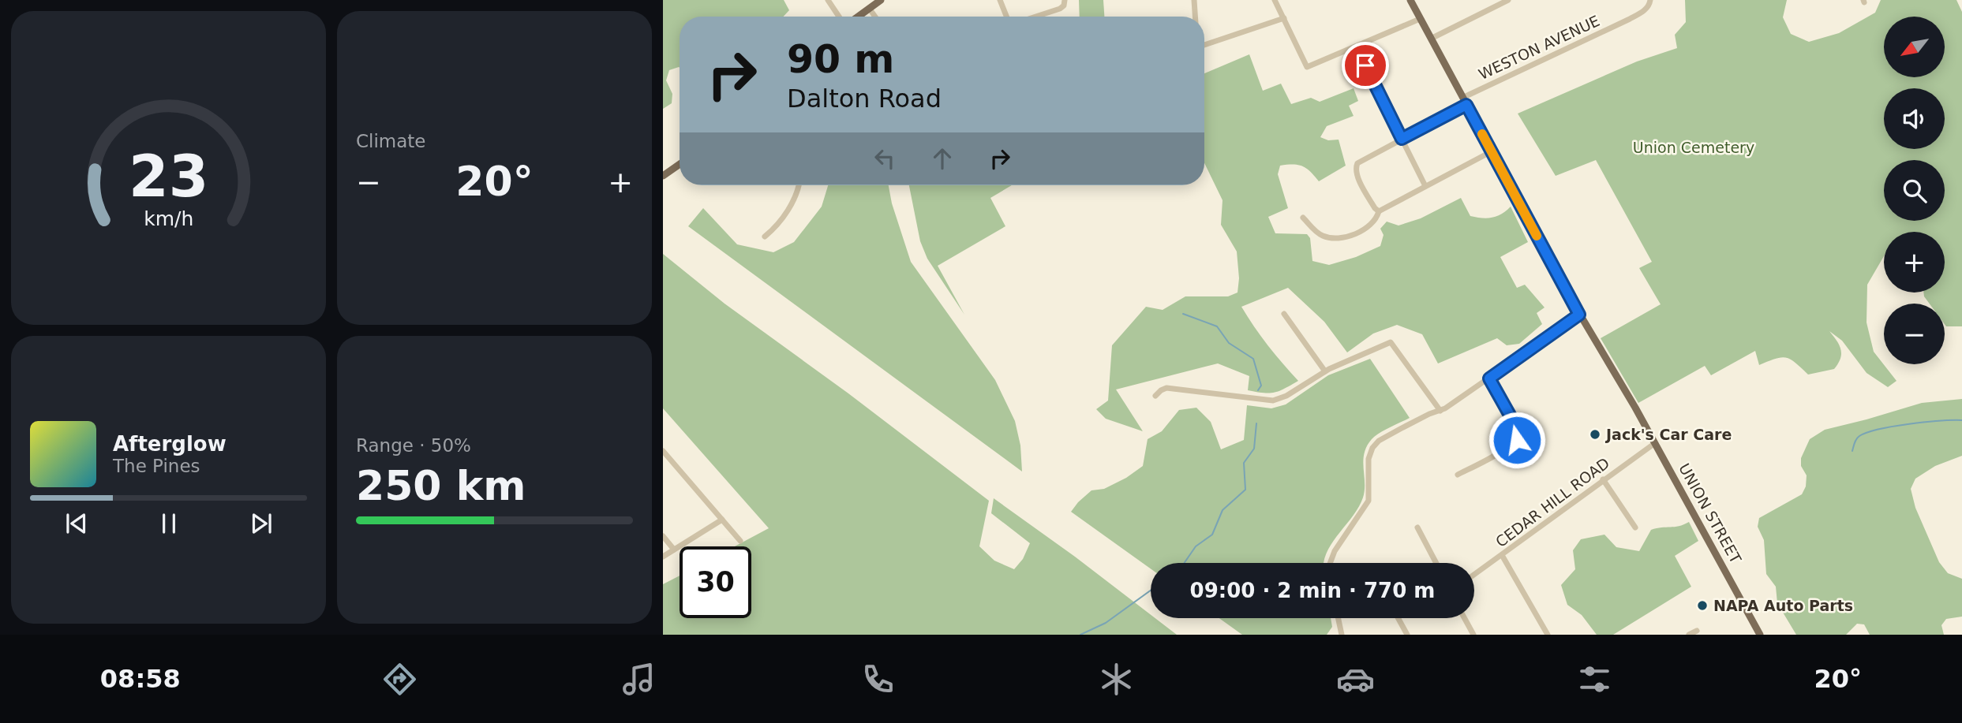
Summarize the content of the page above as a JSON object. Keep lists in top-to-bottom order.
{
  "streets": {
    "main road": ["UNION STREET"],
    "street": ["WESTON AVENUE", "CEDAR HILL ROAD"]
  },
  "crossings": [
    ["WESTON AVENUE", "UNION STREET"],
    ["CEDAR HILL ROAD", "UNION STREET"]
  ],
  "parks": ["Union Cemetery"],
  "places": ["Jack's Car Care", "NAPA Auto Parts"],
  "north": "bottom left",
  "page": {
    "tile": [
      "Climate",
      ["Range · 50%", "250 km"]
    ],
    "map_buttons": ["+", "−"],
    "turn": ["90 m", "Dalton Road"],
    "heat": ["−", "20°", "+"],
    "song": ["Afterglow", "The Pines"],
    "limit": "30",
    "trip": "09:00 · 2 min · 770 m",
    "tabs": ["08:58", "20°"],
    "gauge": ["23", "km/h"]
  }
}
